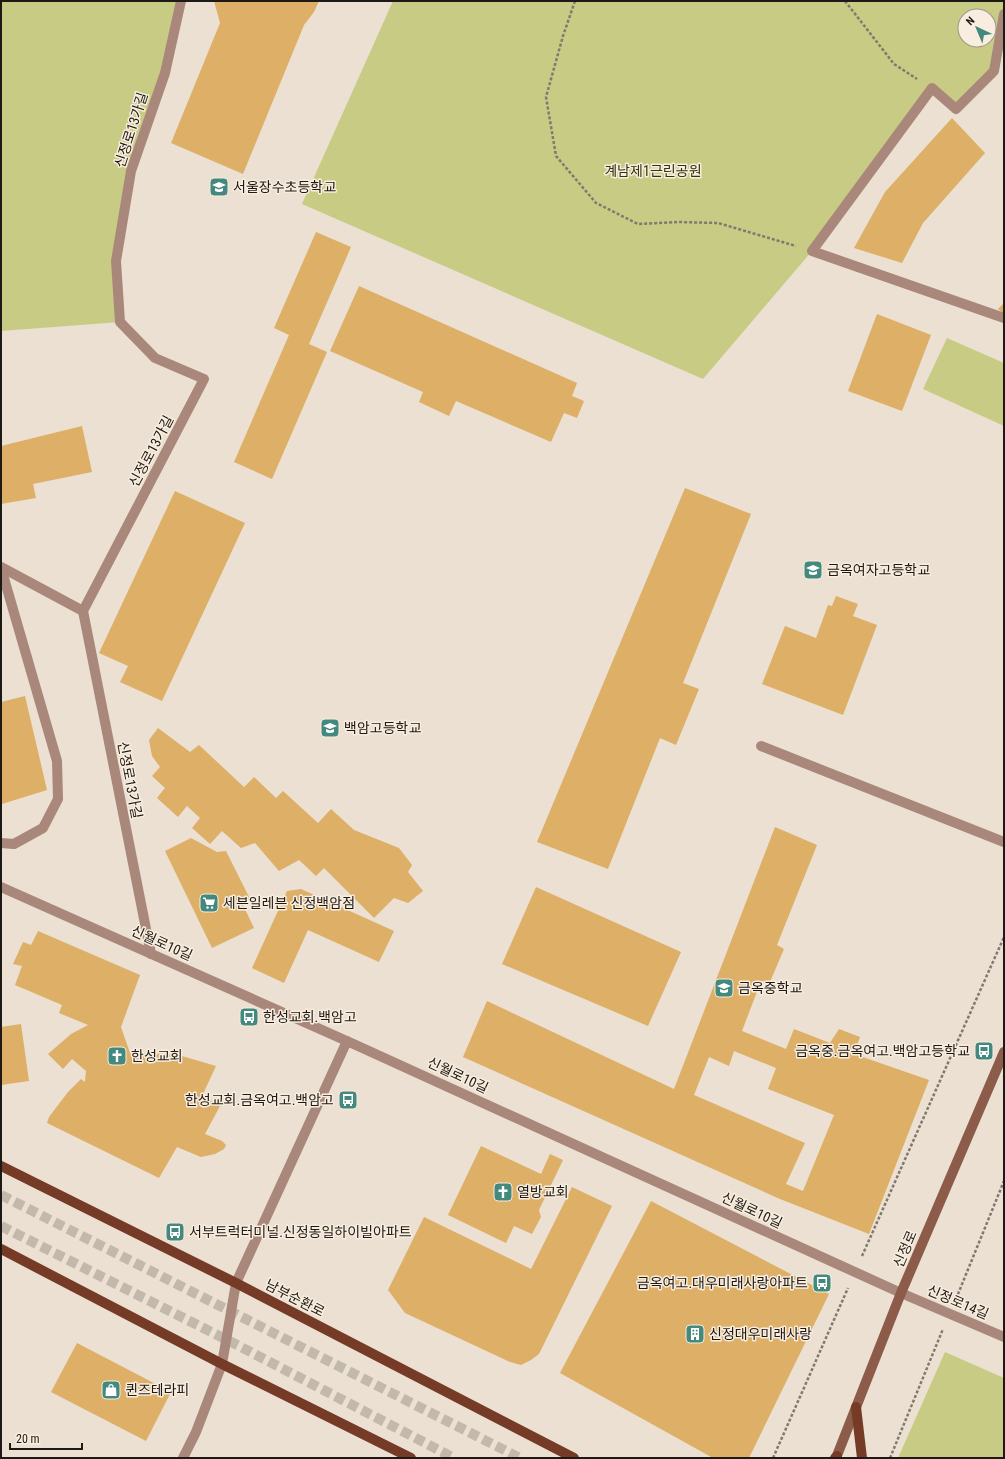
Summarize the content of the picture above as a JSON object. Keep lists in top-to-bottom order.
{
  "streets": {
    "main road": ["신정로", "남부순환로"],
    "street": ["신정로13가길", "신월로10길", "신정로14길"]
  },
  "crossings": [
    ["신정로13가길", "신월로10길"],
    ["신월로10길", "신정로"],
    ["신월로10길", "신정로14길"],
    ["신정로", "신정로14길"]
  ],
  "parks": ["계남제1근린공원"],
  "places": {
    "school or university": [
      "서울장수초등학교",
      "금옥여자고등학교",
      "백암고등학교",
      "금옥중학교"
    ],
    "supermarket": ["세븐일레븐 신정백암점"],
    "bus stop": [
      "한성교회.백암고",
      "금옥중.금옥여고.백암고등학교",
      "한성교회.금옥여고.백암고",
      "서부트럭터미널.신정동일하이빌아파트",
      "금옥여고.대우미래사랑아파트"
    ],
    "church": ["한성교회", "열방교회"],
    "building": ["신정대우미래사랑"],
    "shop": ["퀸즈테라피"]
  },
  "scale_bar": "20 m",
  "north": "top left"
}
